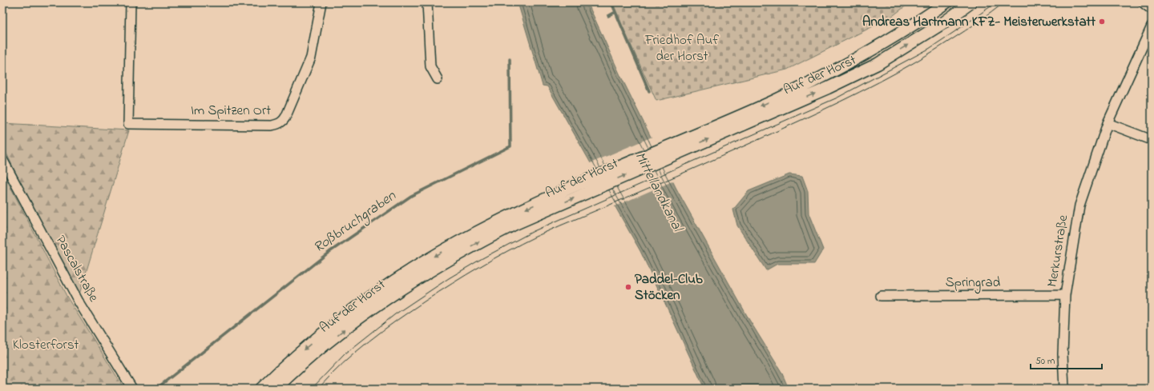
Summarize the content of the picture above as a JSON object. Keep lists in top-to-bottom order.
{
  "streets": {
    "street": [
      "Auf der Horst",
      "Im Spitzen Ort",
      "Merkurstraße",
      "Pascalstraße",
      "Springrad"
    ]
  },
  "crossings": [
    ["Merkurstraße", "Springrad"]
  ],
  "water": ["Mittellandkanal", "Roßbruchgraben"],
  "parks": ["Friedhof Auf der Horst", "Klosterforst"],
  "places": ["Andreas Hartmann KFZ- Meisterwerkstatt", "Paddel-Club Stöcken"],
  "scale_bar": "50 m"
}
